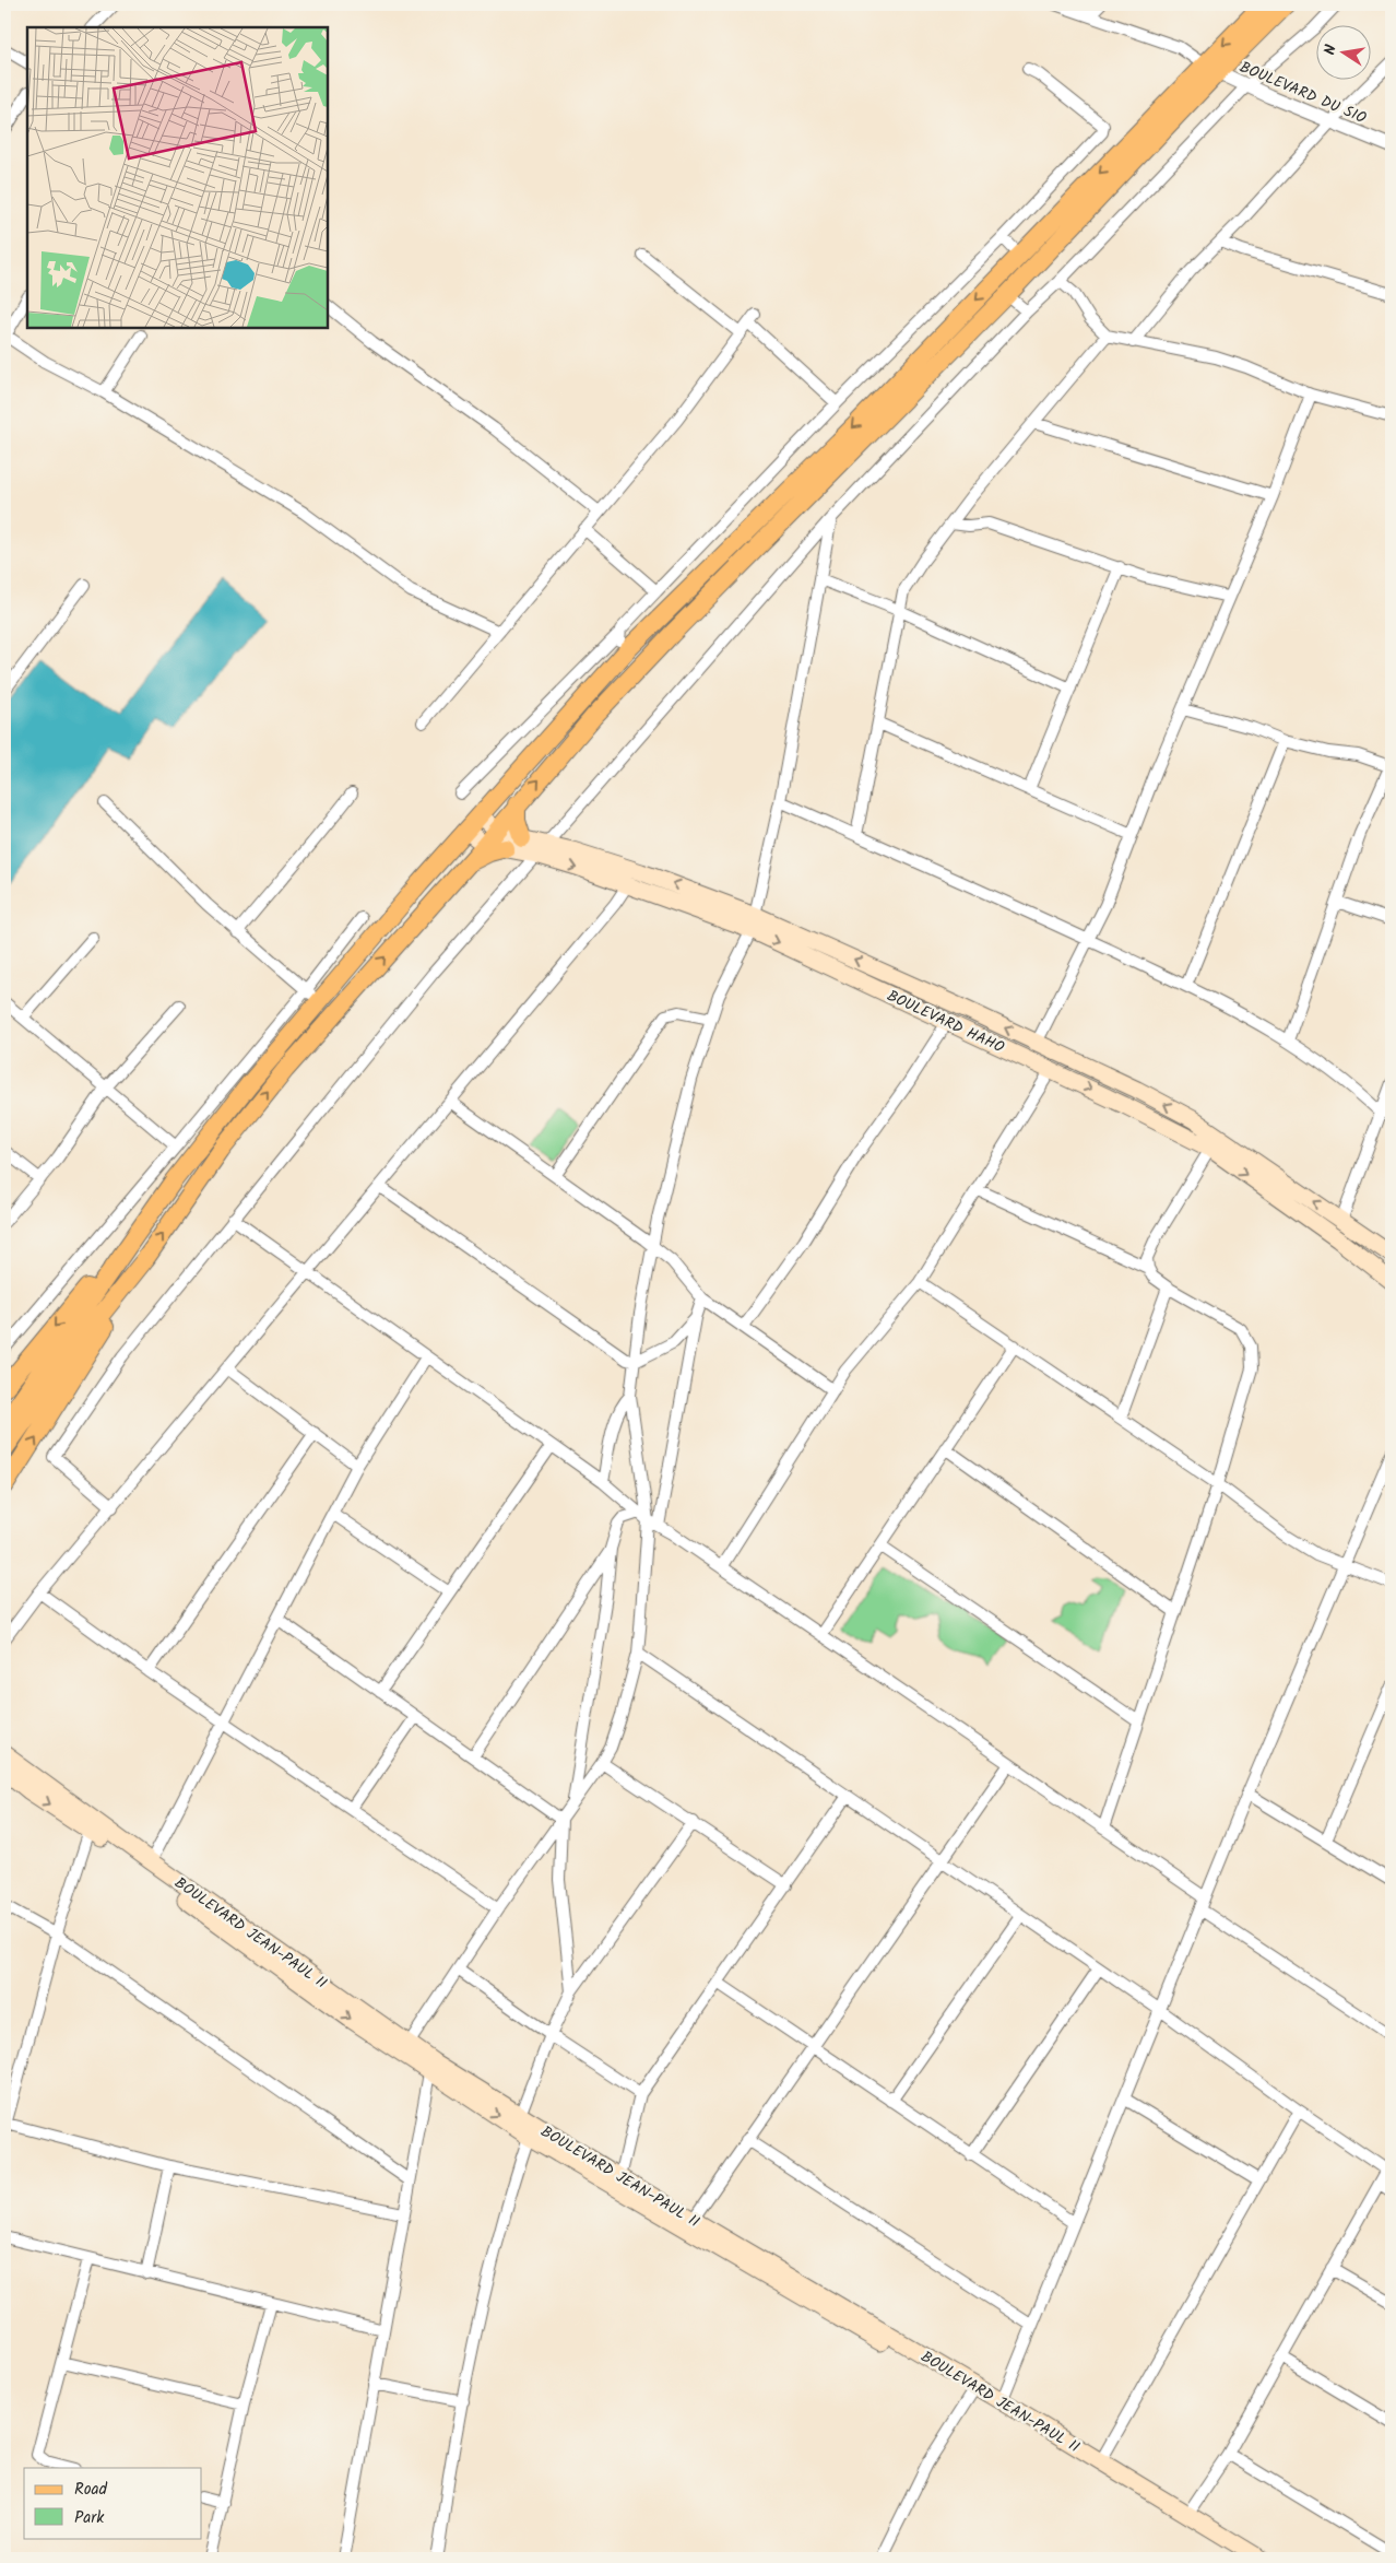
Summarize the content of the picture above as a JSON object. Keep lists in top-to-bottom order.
{
  "streets": {
    "main road": ["BOULEVARD HAHO", "BOULEVARD JEAN-PAUL II"],
    "street": ["BOULEVARD DU SIO"]
  },
  "legend": ["Road", "Park"],
  "north": "left"
}
